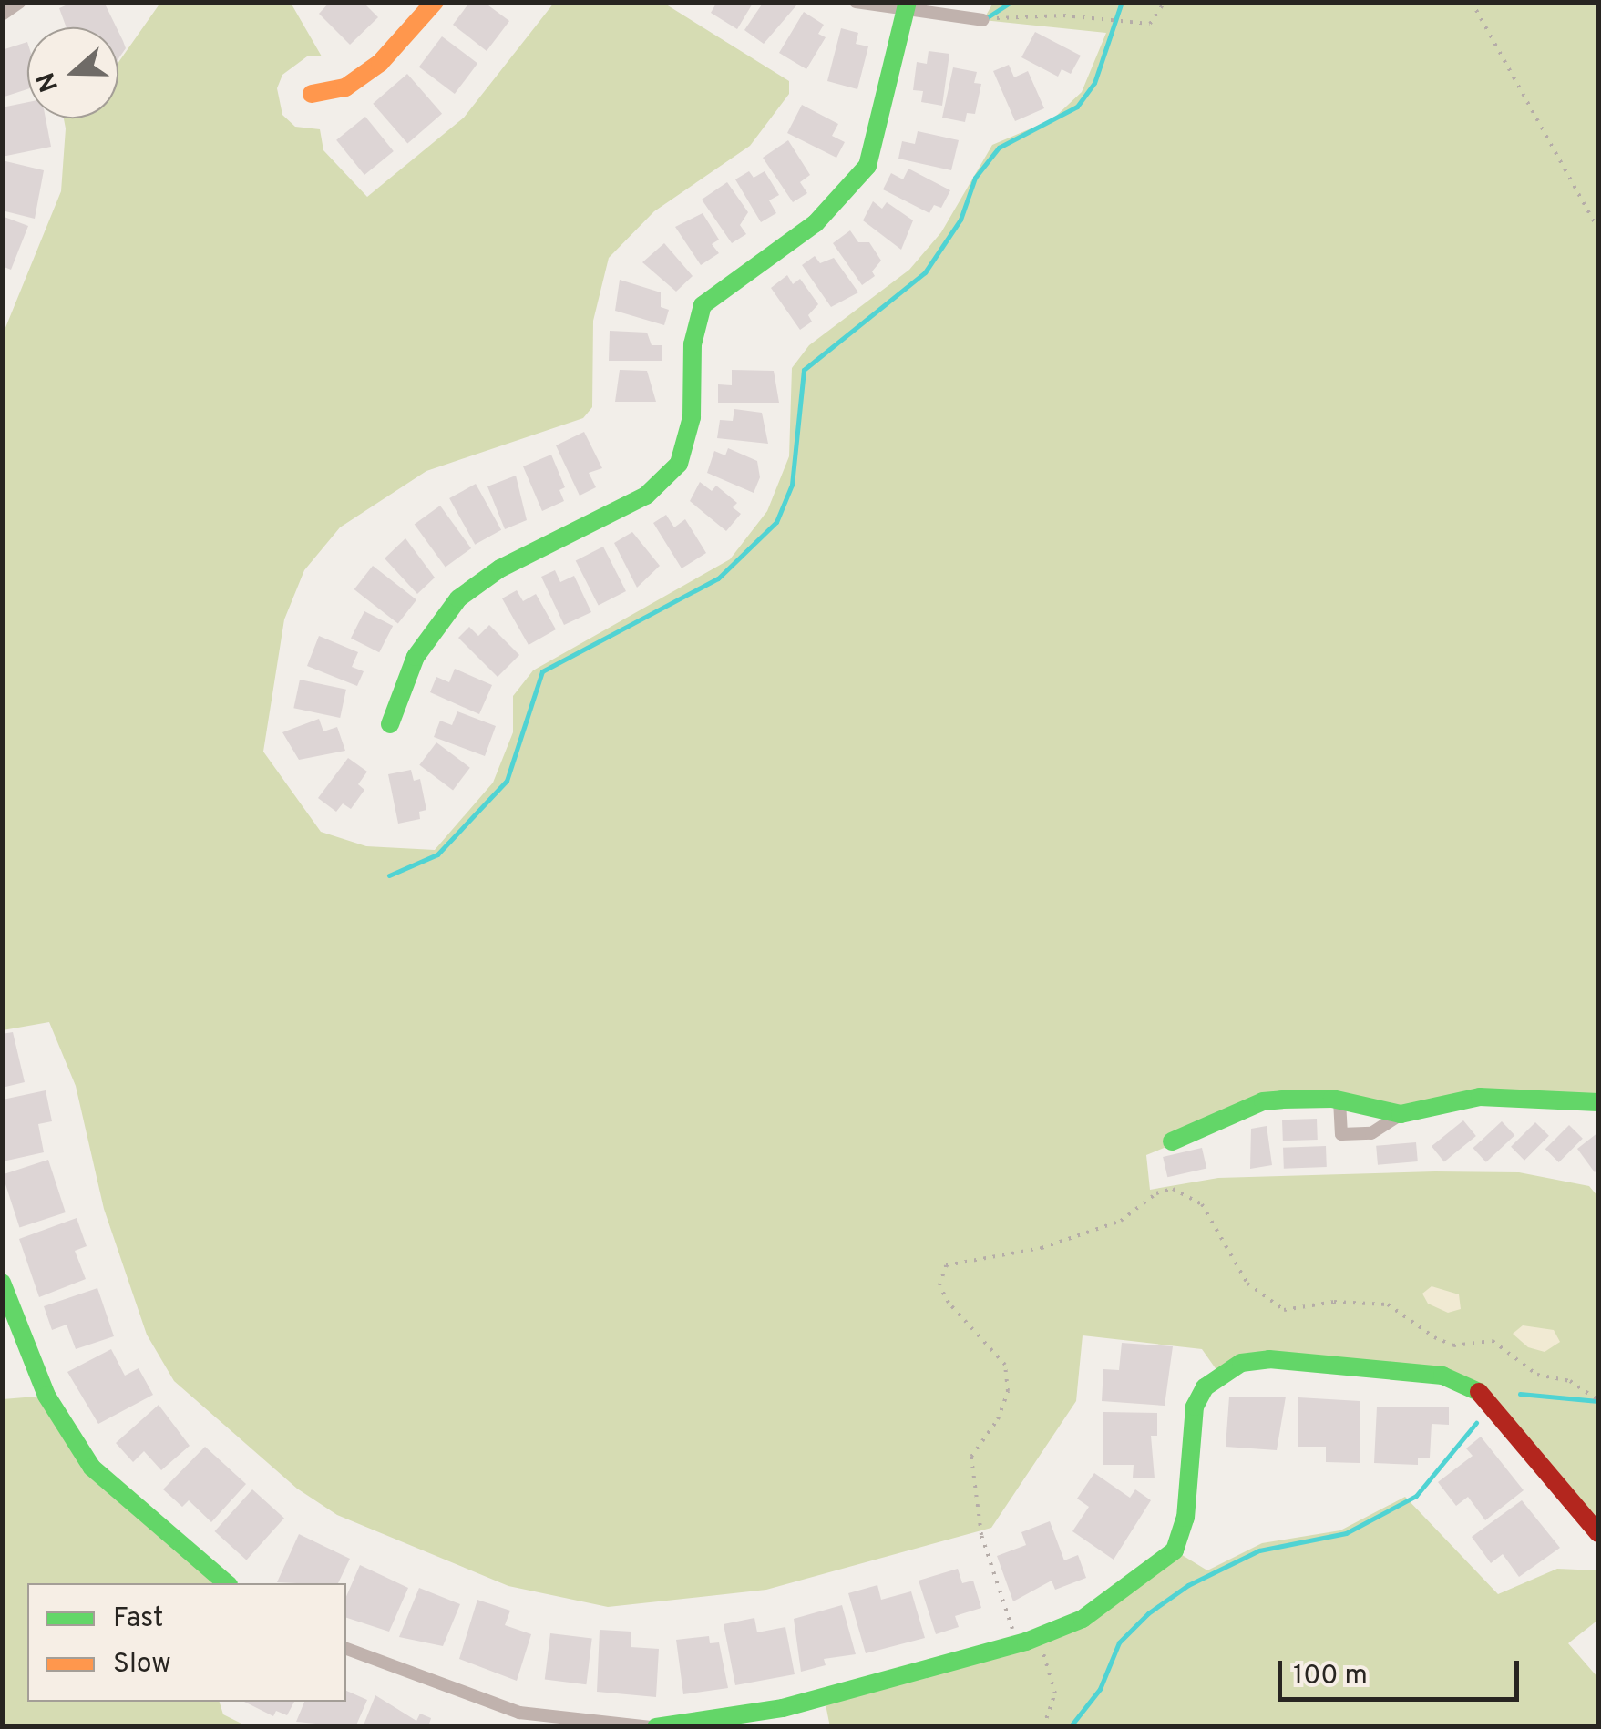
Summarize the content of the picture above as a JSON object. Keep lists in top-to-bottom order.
{
  "legend": ["Fast", "Slow"],
  "scale_bar": "100 m",
  "north": "left"
}
